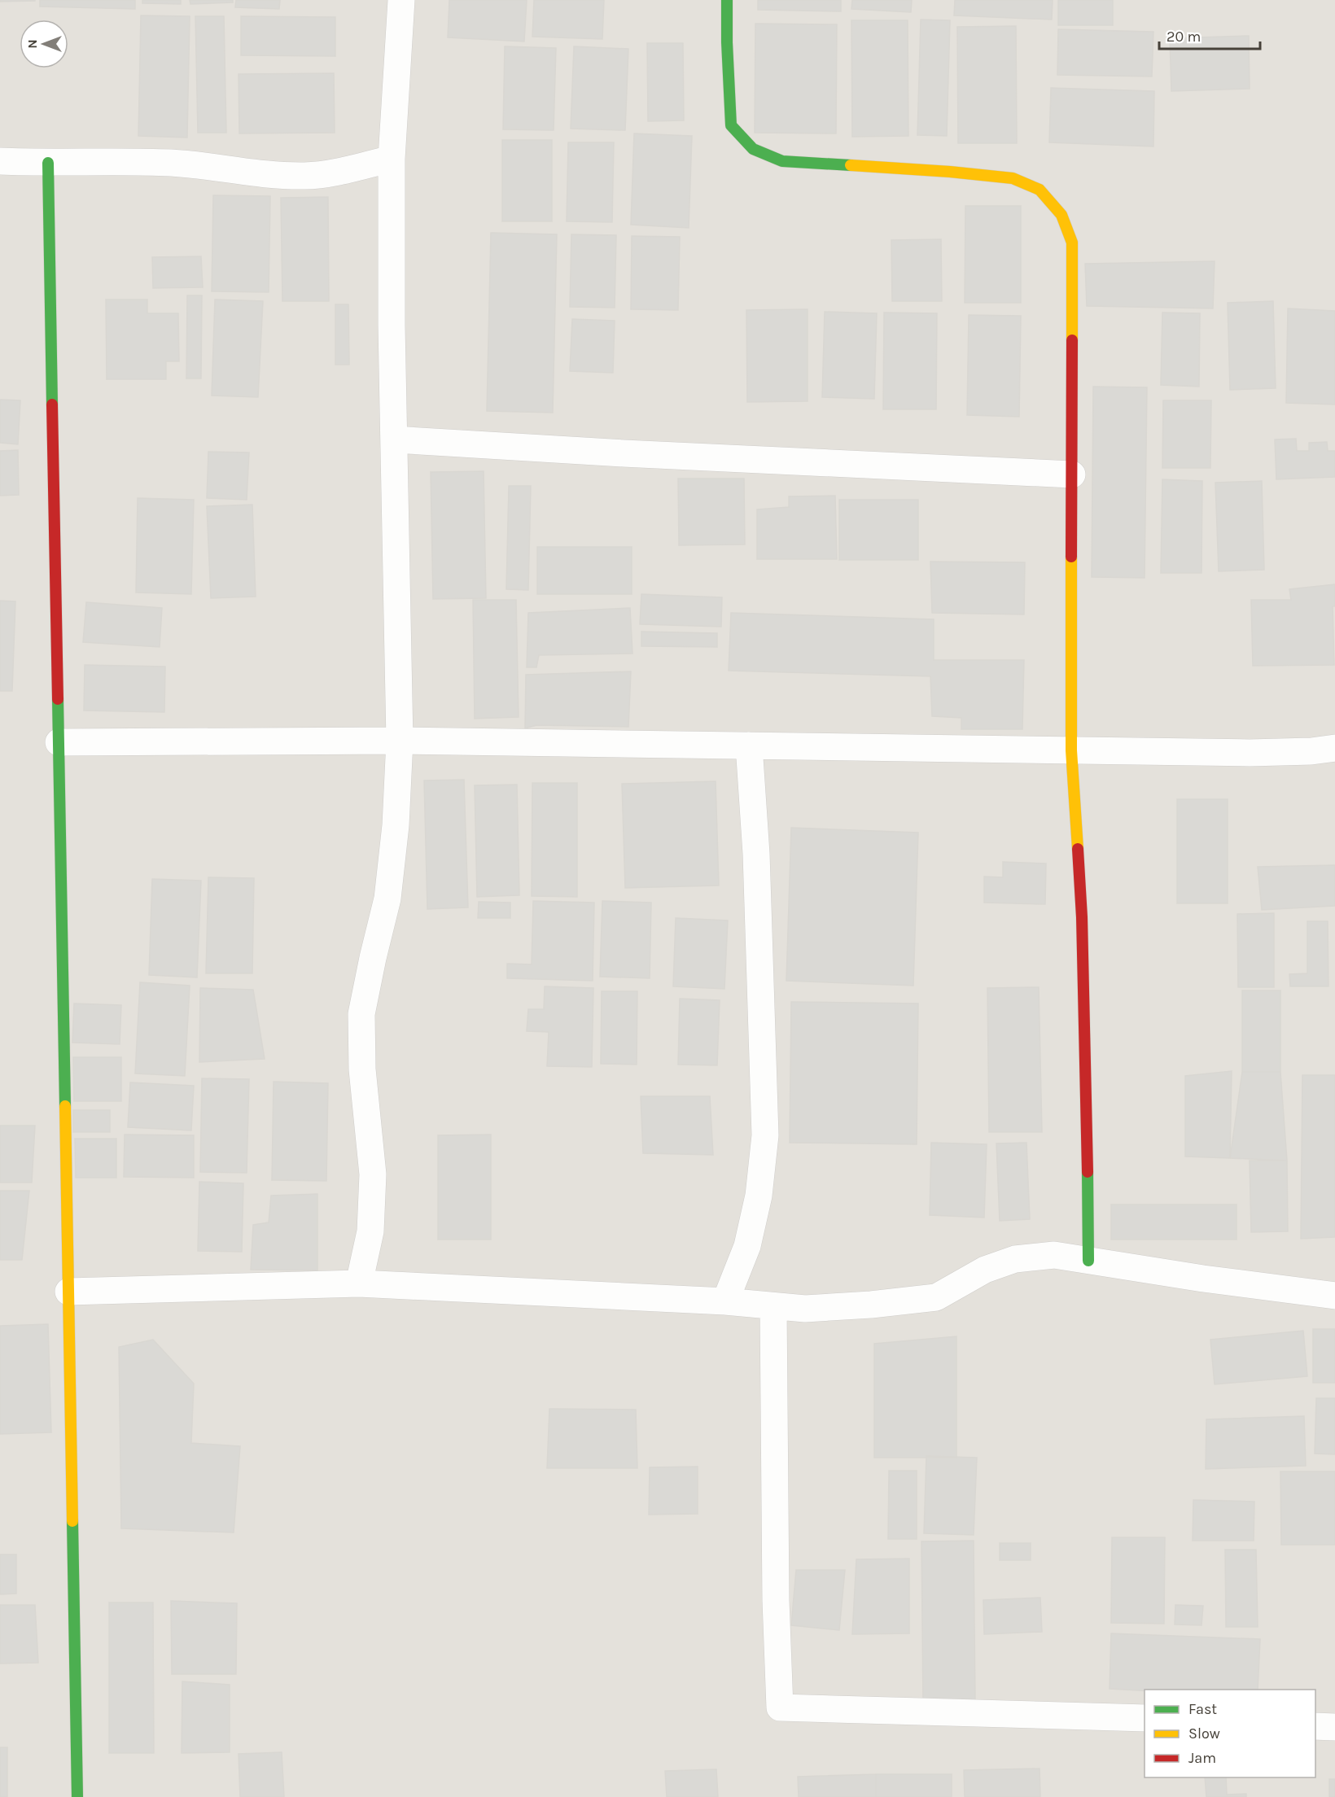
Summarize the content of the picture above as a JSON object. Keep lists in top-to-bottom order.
{
  "legend": ["Fast", "Slow", "Jam"],
  "scale_bar": "20 m",
  "north": "left"
}
